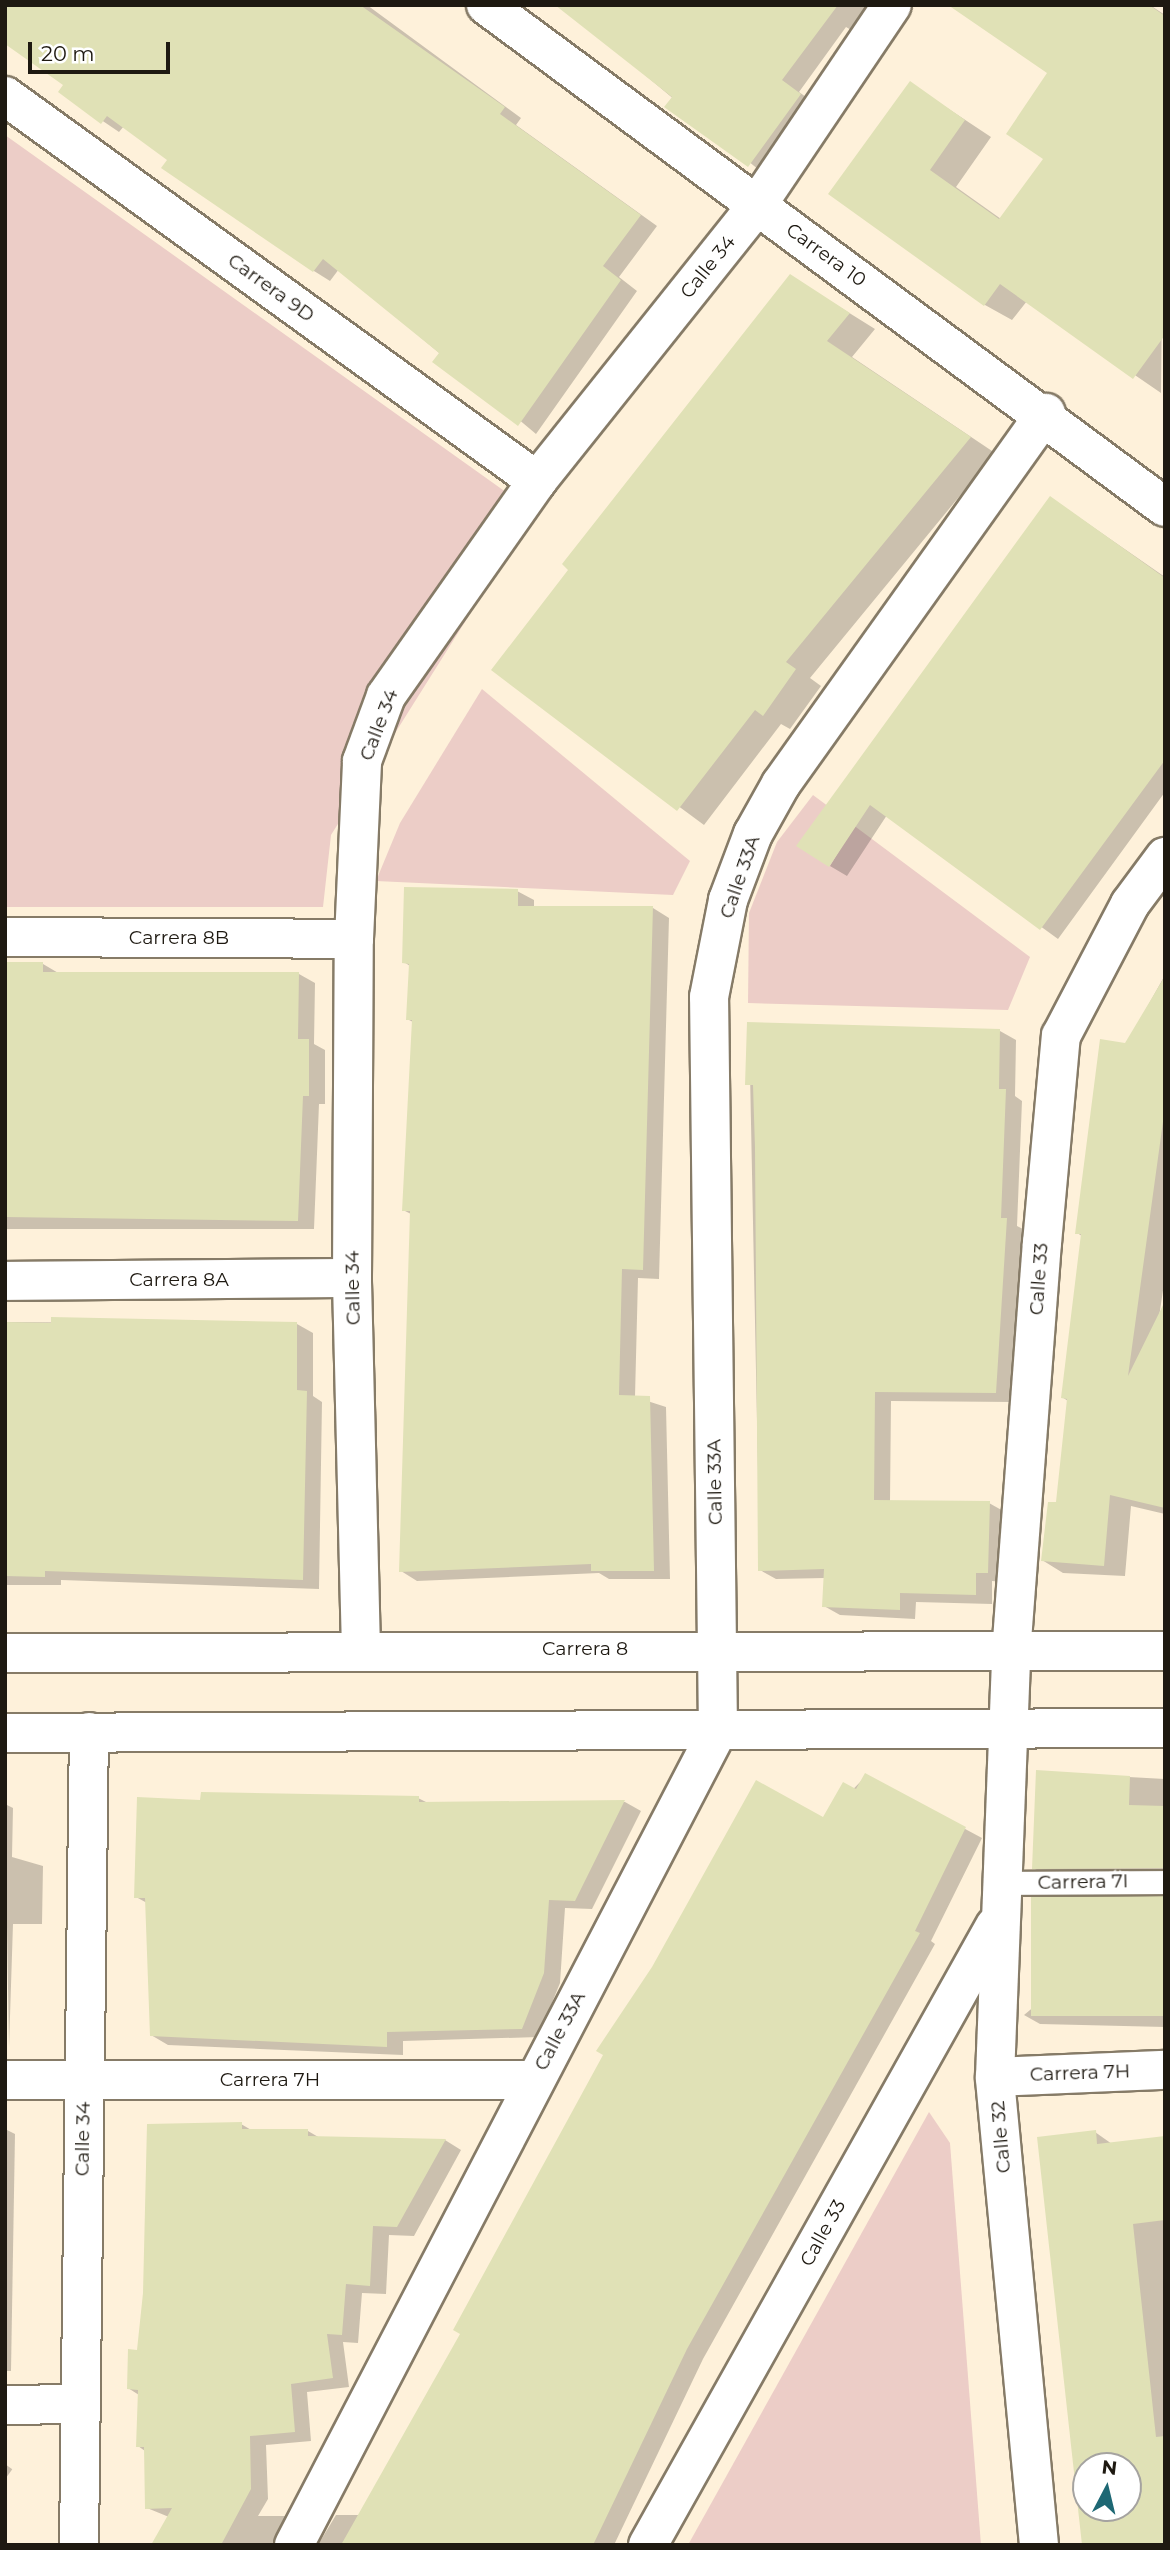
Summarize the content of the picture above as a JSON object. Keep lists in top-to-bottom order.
{
  "streets": {
    "street": [
      "Carrera 10",
      "Calle 34",
      "Carrera 9D",
      "Calle 33A",
      "Carrera 8B",
      "Calle 33",
      "Carrera 8A",
      "Carrera 8",
      "Carrera 7H",
      "Calle 32"
    ],
    "lane": ["Carrera 7I"]
  },
  "crossings": [
    ["Carrera 10", "Calle 34"],
    ["Carrera 10", "Calle 33A"],
    ["Calle 34", "Carrera 9D"],
    ["Calle 34", "Carrera 8B"],
    ["Calle 34", "Carrera 8A"],
    ["Calle 34", "Carrera 8"],
    ["Calle 34", "Carrera 7H"],
    ["Calle 33A", "Carrera 8"],
    ["Calle 33A", "Carrera 7H"],
    ["Calle 33", "Carrera 8"],
    ["Calle 33", "Calle 32"],
    ["Carrera 7I", "Calle 32"],
    ["Carrera 7H", "Calle 32"]
  ],
  "scale_bar": "20 m",
  "north": "top"
}
